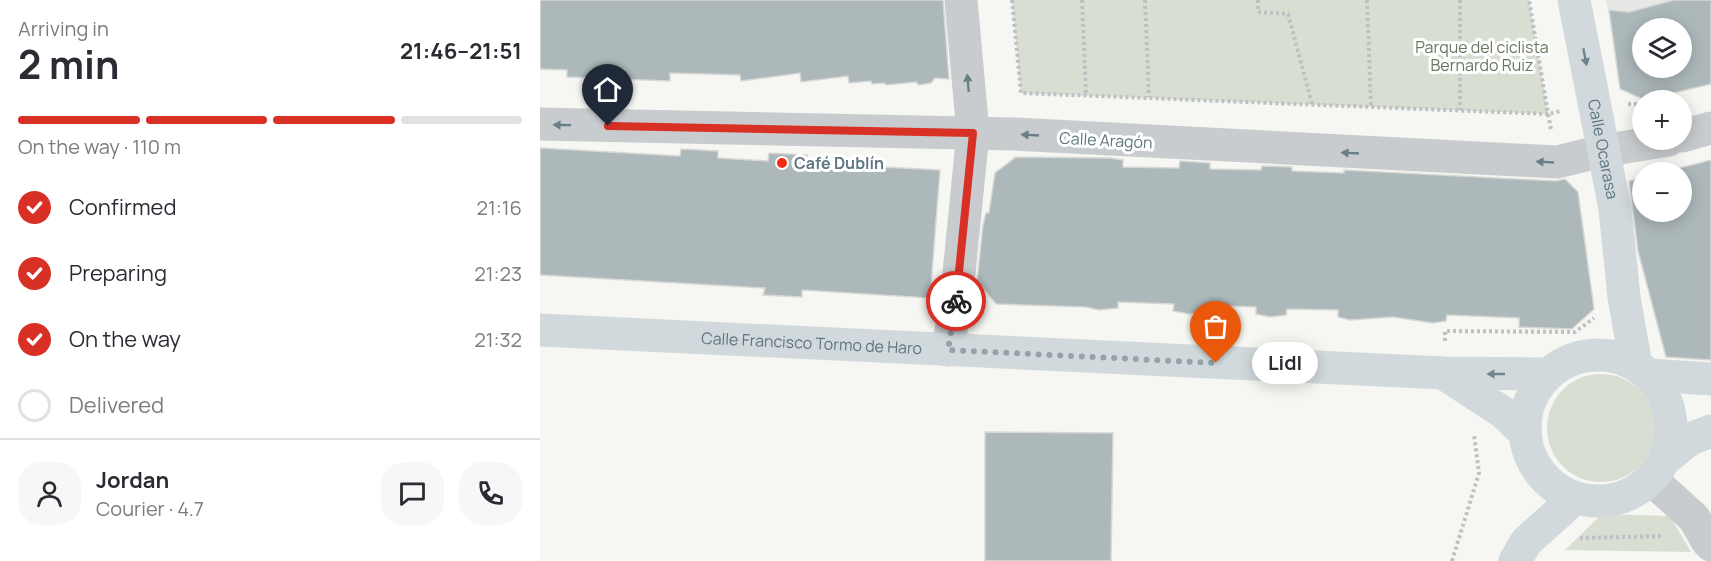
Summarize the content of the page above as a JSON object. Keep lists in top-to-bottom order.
{
  "streets": {
    "street": ["Calle Aragón", "Calle Ocarasa", "Calle Francisco Tormo de Haro"]
  },
  "crossings": [
    ["Calle Aragón", "Calle Ocarasa"],
    ["Calle Ocarasa", "Calle Francisco Tormo de Haro"]
  ],
  "one_way": ["Calle Aragón"],
  "parks": ["Parque del ciclista Bernardo Ruiz"],
  "places": ["Café Dublín", "Lidl"],
  "page": {
    "heading": ["2 min", "Arriving in", "21:46–21:51"],
    "panel": ["Jordan", "Courier · 4.7"],
    "map_buttons": ["+", "−"],
    "bar": "On the way · 110 m",
    "list": [
      ["Confirmed", "21:16"],
      ["Preparing", "21:23"],
      ["On the way", "21:32"],
      "Delivered"
    ],
    "bubble": "Lidl"
  }
}
